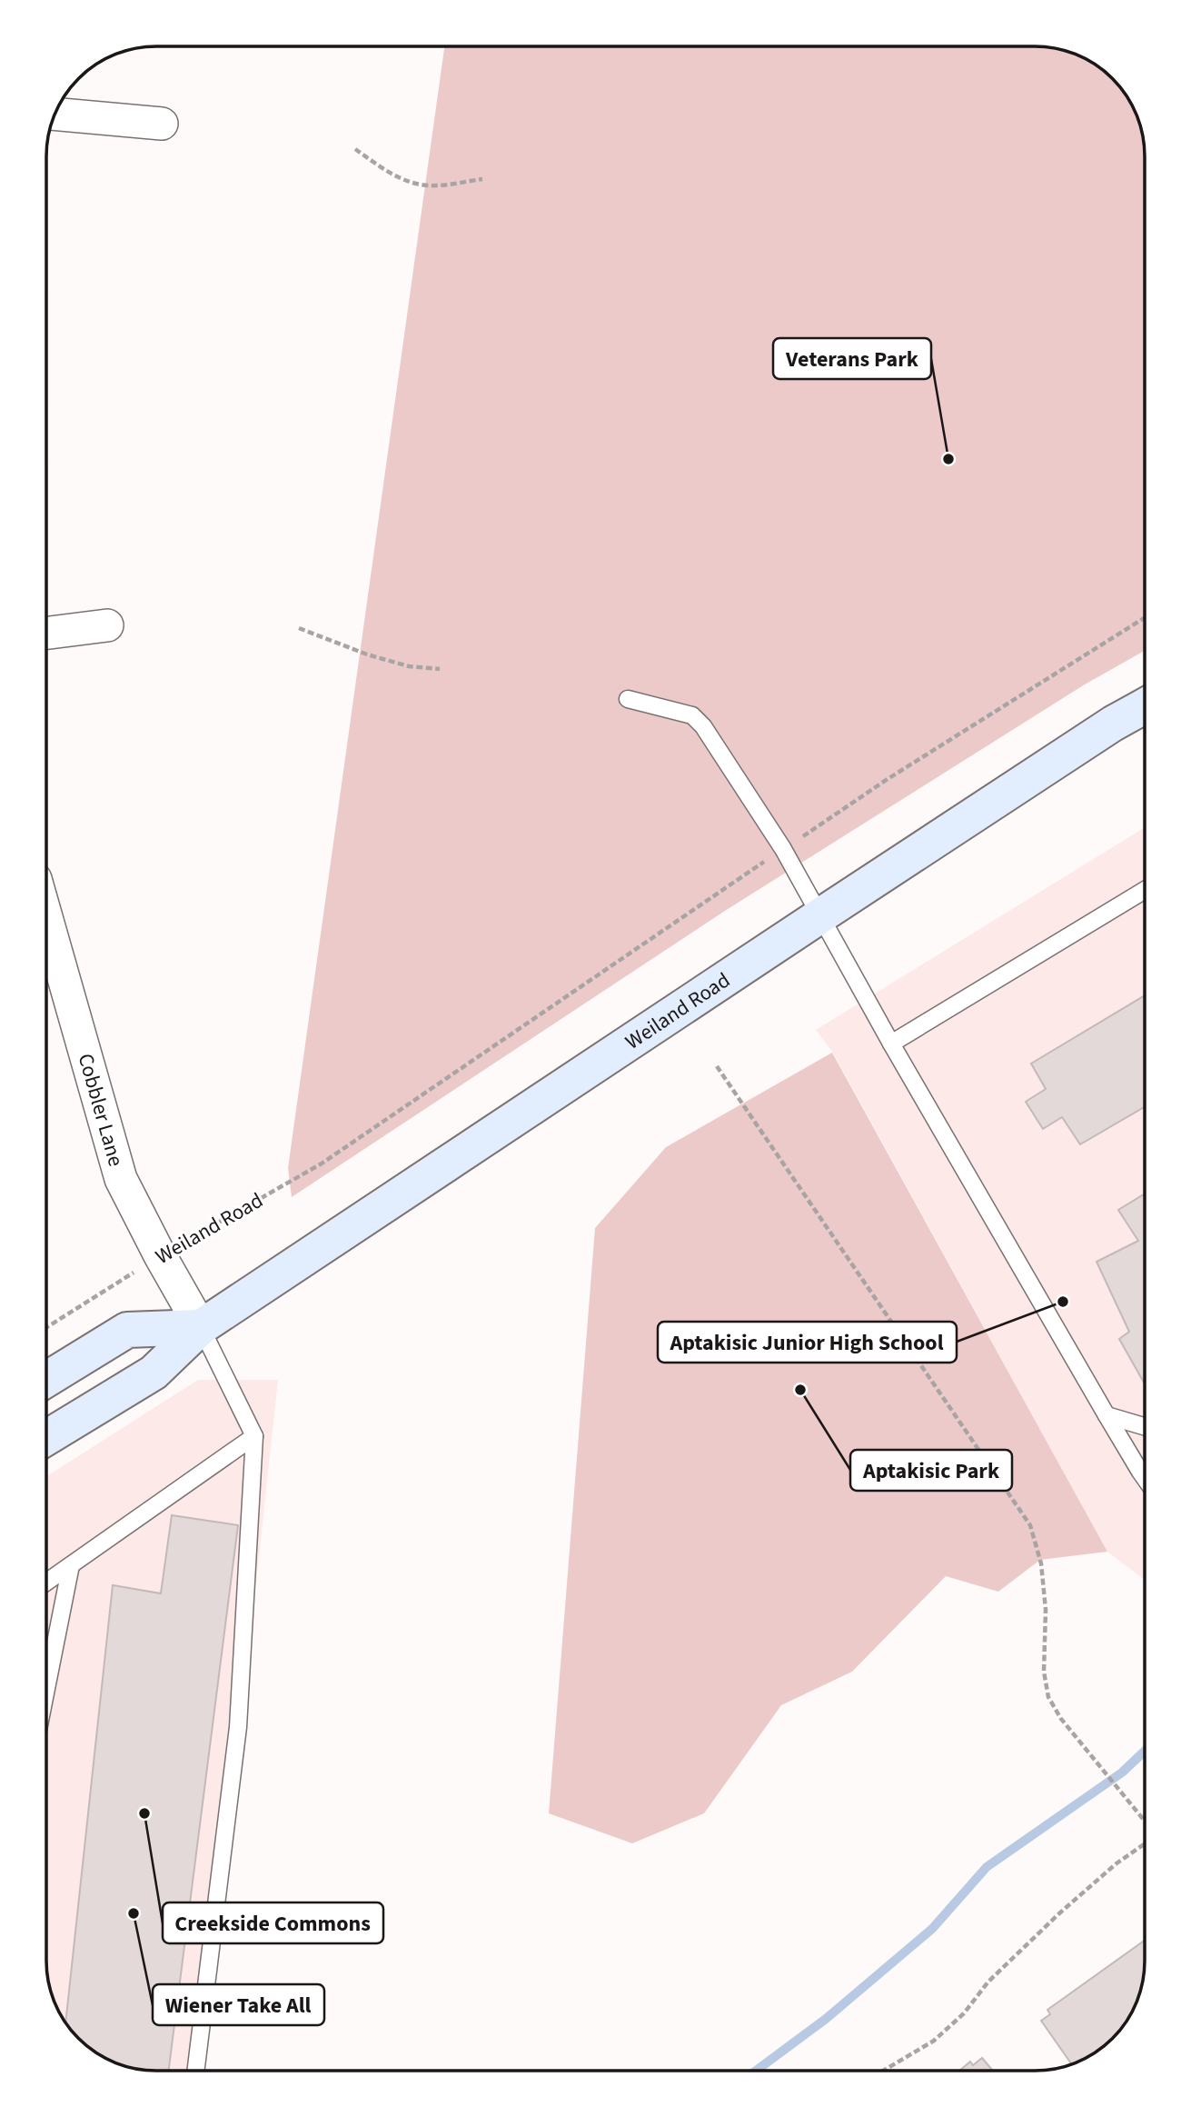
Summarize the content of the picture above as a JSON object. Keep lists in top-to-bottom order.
{
  "streets": {
    "main road": ["Weiland Road"],
    "street": ["Cobbler Lane"]
  },
  "crossings": [
    ["Weiland Road", "Cobbler Lane"]
  ],
  "places": [
    "Veterans Park",
    "Aptakisic Junior High School",
    "Aptakisic Park",
    "Creekside Commons",
    "Wiener Take All"
  ]
}
